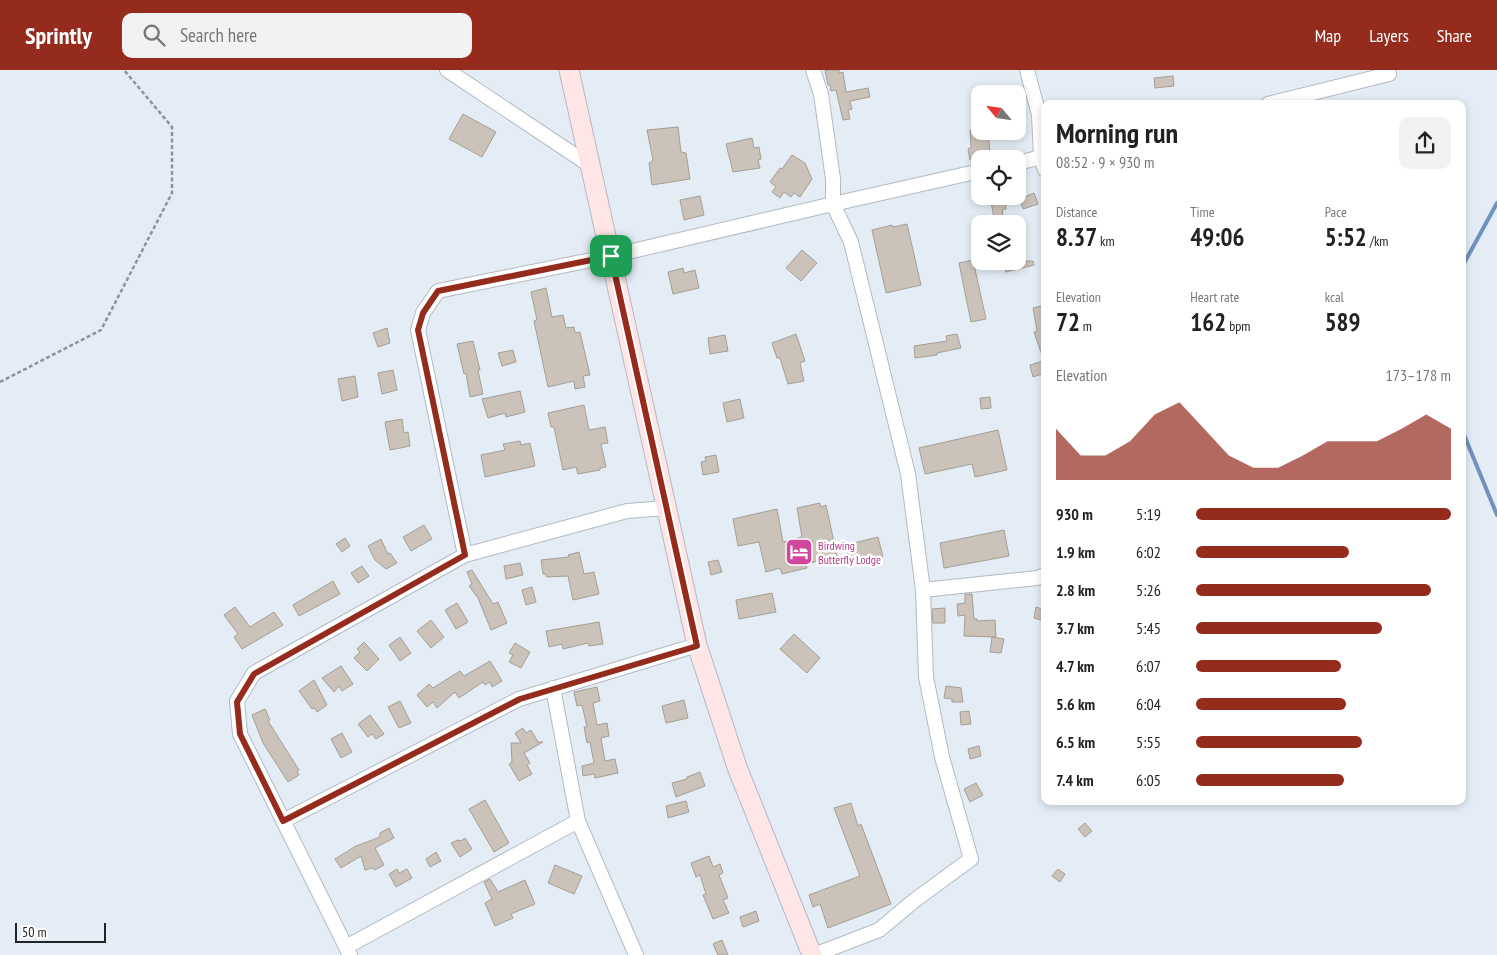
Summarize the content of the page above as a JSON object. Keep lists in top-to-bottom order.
{
  "places": {
    "hotel": ["Birdwing Butterfly Lodge"]
  },
  "scale_bar": "50 m",
  "north": "top left",
  "page": {
    "header": "Sprintly",
    "search": "Search here",
    "nav": ["Map", "Layers", "Share"],
    "heading": ["Morning run", "08:52 · 9 × 930 m"],
    "stats": [
      ["Distance", "8.37 km"],
      ["Time", "49:06"],
      ["Pace", "5:52 /km"],
      ["Elevation", "72 m"],
      ["Heart rate", "162 bpm"],
      ["kcal", "589"]
    ],
    "chart": ["Elevation", "173–178 m"],
    "list": [
      {
        "name": "930 m",
        "note": "5:19"
      },
      {
        "name": "1.9 km",
        "note": "6:02"
      },
      {
        "name": "2.8 km",
        "note": "5:26"
      },
      {
        "name": "3.7 km",
        "note": "5:45"
      },
      {
        "name": "4.7 km",
        "note": "6:07"
      },
      {
        "name": "5.6 km",
        "note": "6:04"
      },
      {
        "name": "6.5 km",
        "note": "5:55"
      },
      {
        "name": "7.4 km",
        "note": "6:05"
      }
    ],
    "scale": "50 m"
  }
}
